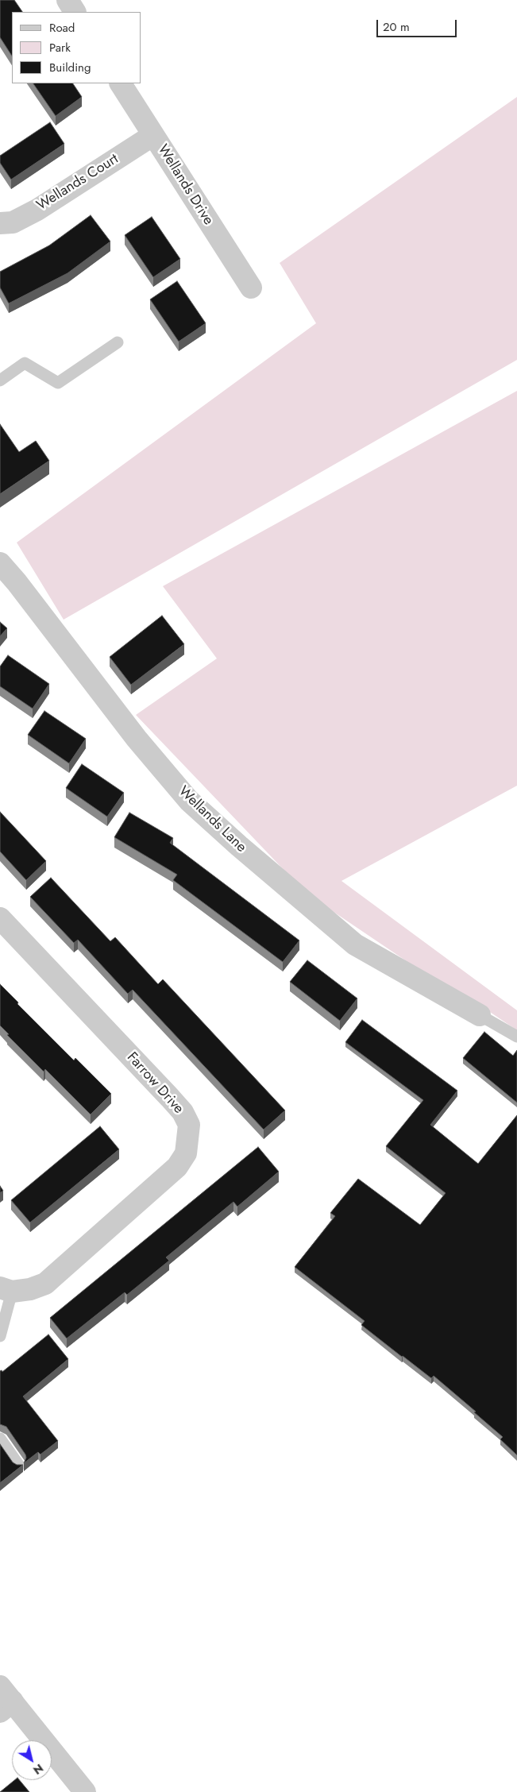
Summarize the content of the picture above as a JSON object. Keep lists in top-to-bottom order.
{
  "streets": {
    "street": [
      "Wellands Court",
      "Wellands Drive",
      "Wellands Lane",
      "Farrow Drive"
    ]
  },
  "crossings": [
    ["Wellands Court", "Wellands Drive"]
  ],
  "legend": ["Road", "Park", "Building"],
  "scale_bar": "20 m",
  "north": "bottom right"
}
